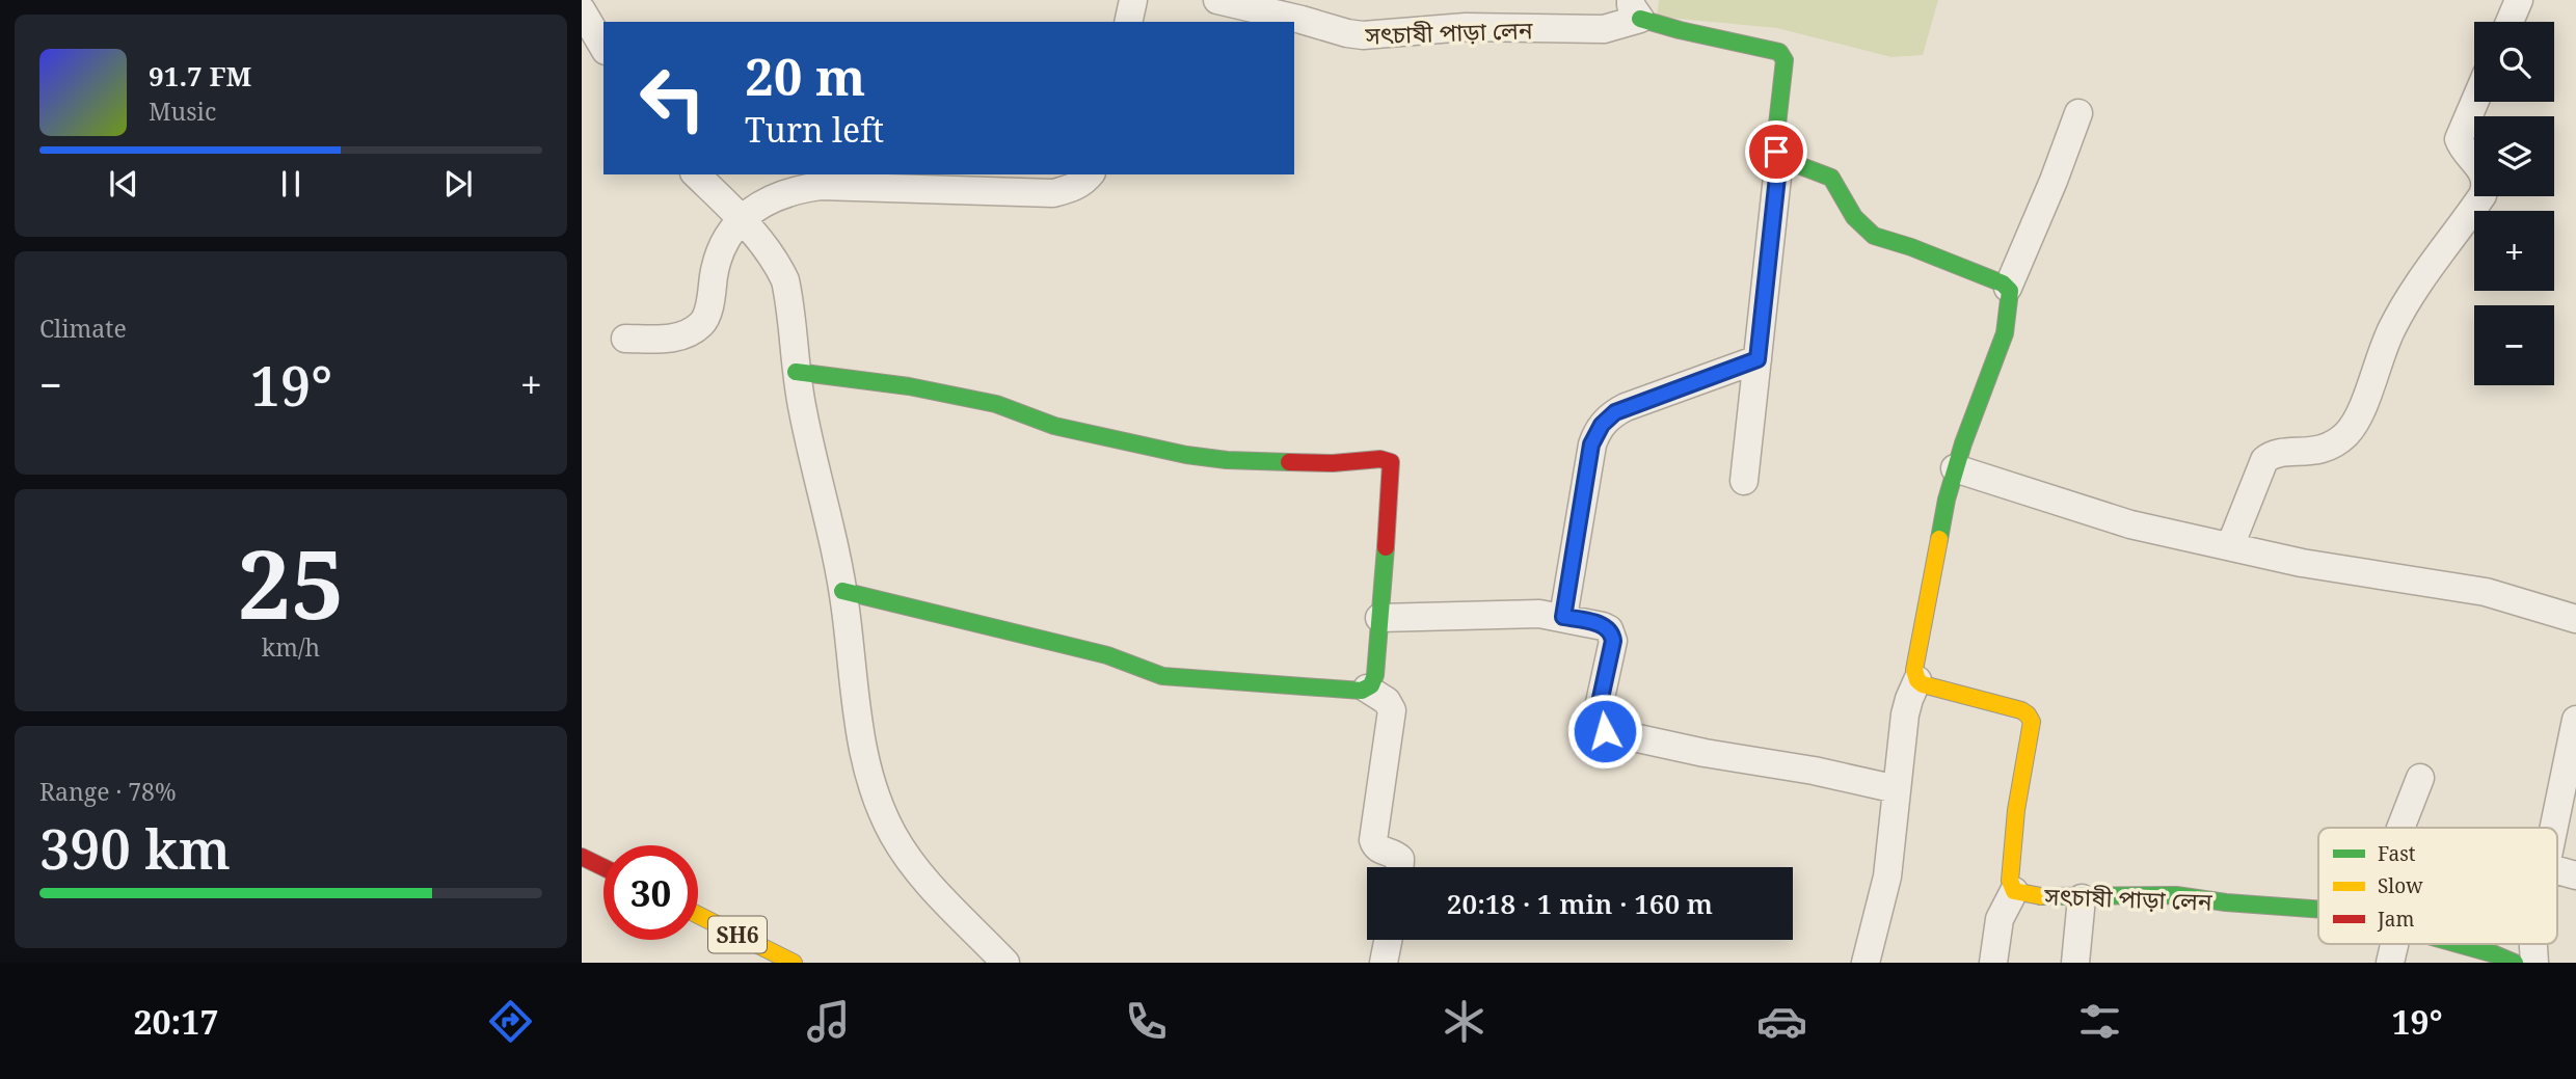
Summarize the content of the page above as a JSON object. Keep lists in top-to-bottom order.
{
  "streets": {
    "street": ["সৎচাষী পাড়া লেন", "SH6"]
  },
  "legend": ["Fast", "Slow", "Jam"],
  "page": {
    "map_buttons": ["+", "−"],
    "turn": ["20 m", "Turn left"],
    "song": ["91.7 FM", "Music"],
    "tile": [
      "Climate",
      ["25", "km/h"],
      ["Range · 78%", "390 km"]
    ],
    "heat": ["−", "19°", "+"],
    "limit": "30",
    "trip": "20:18 · 1 min · 160 m",
    "tabs": ["20:17", "19°"]
  }
}
